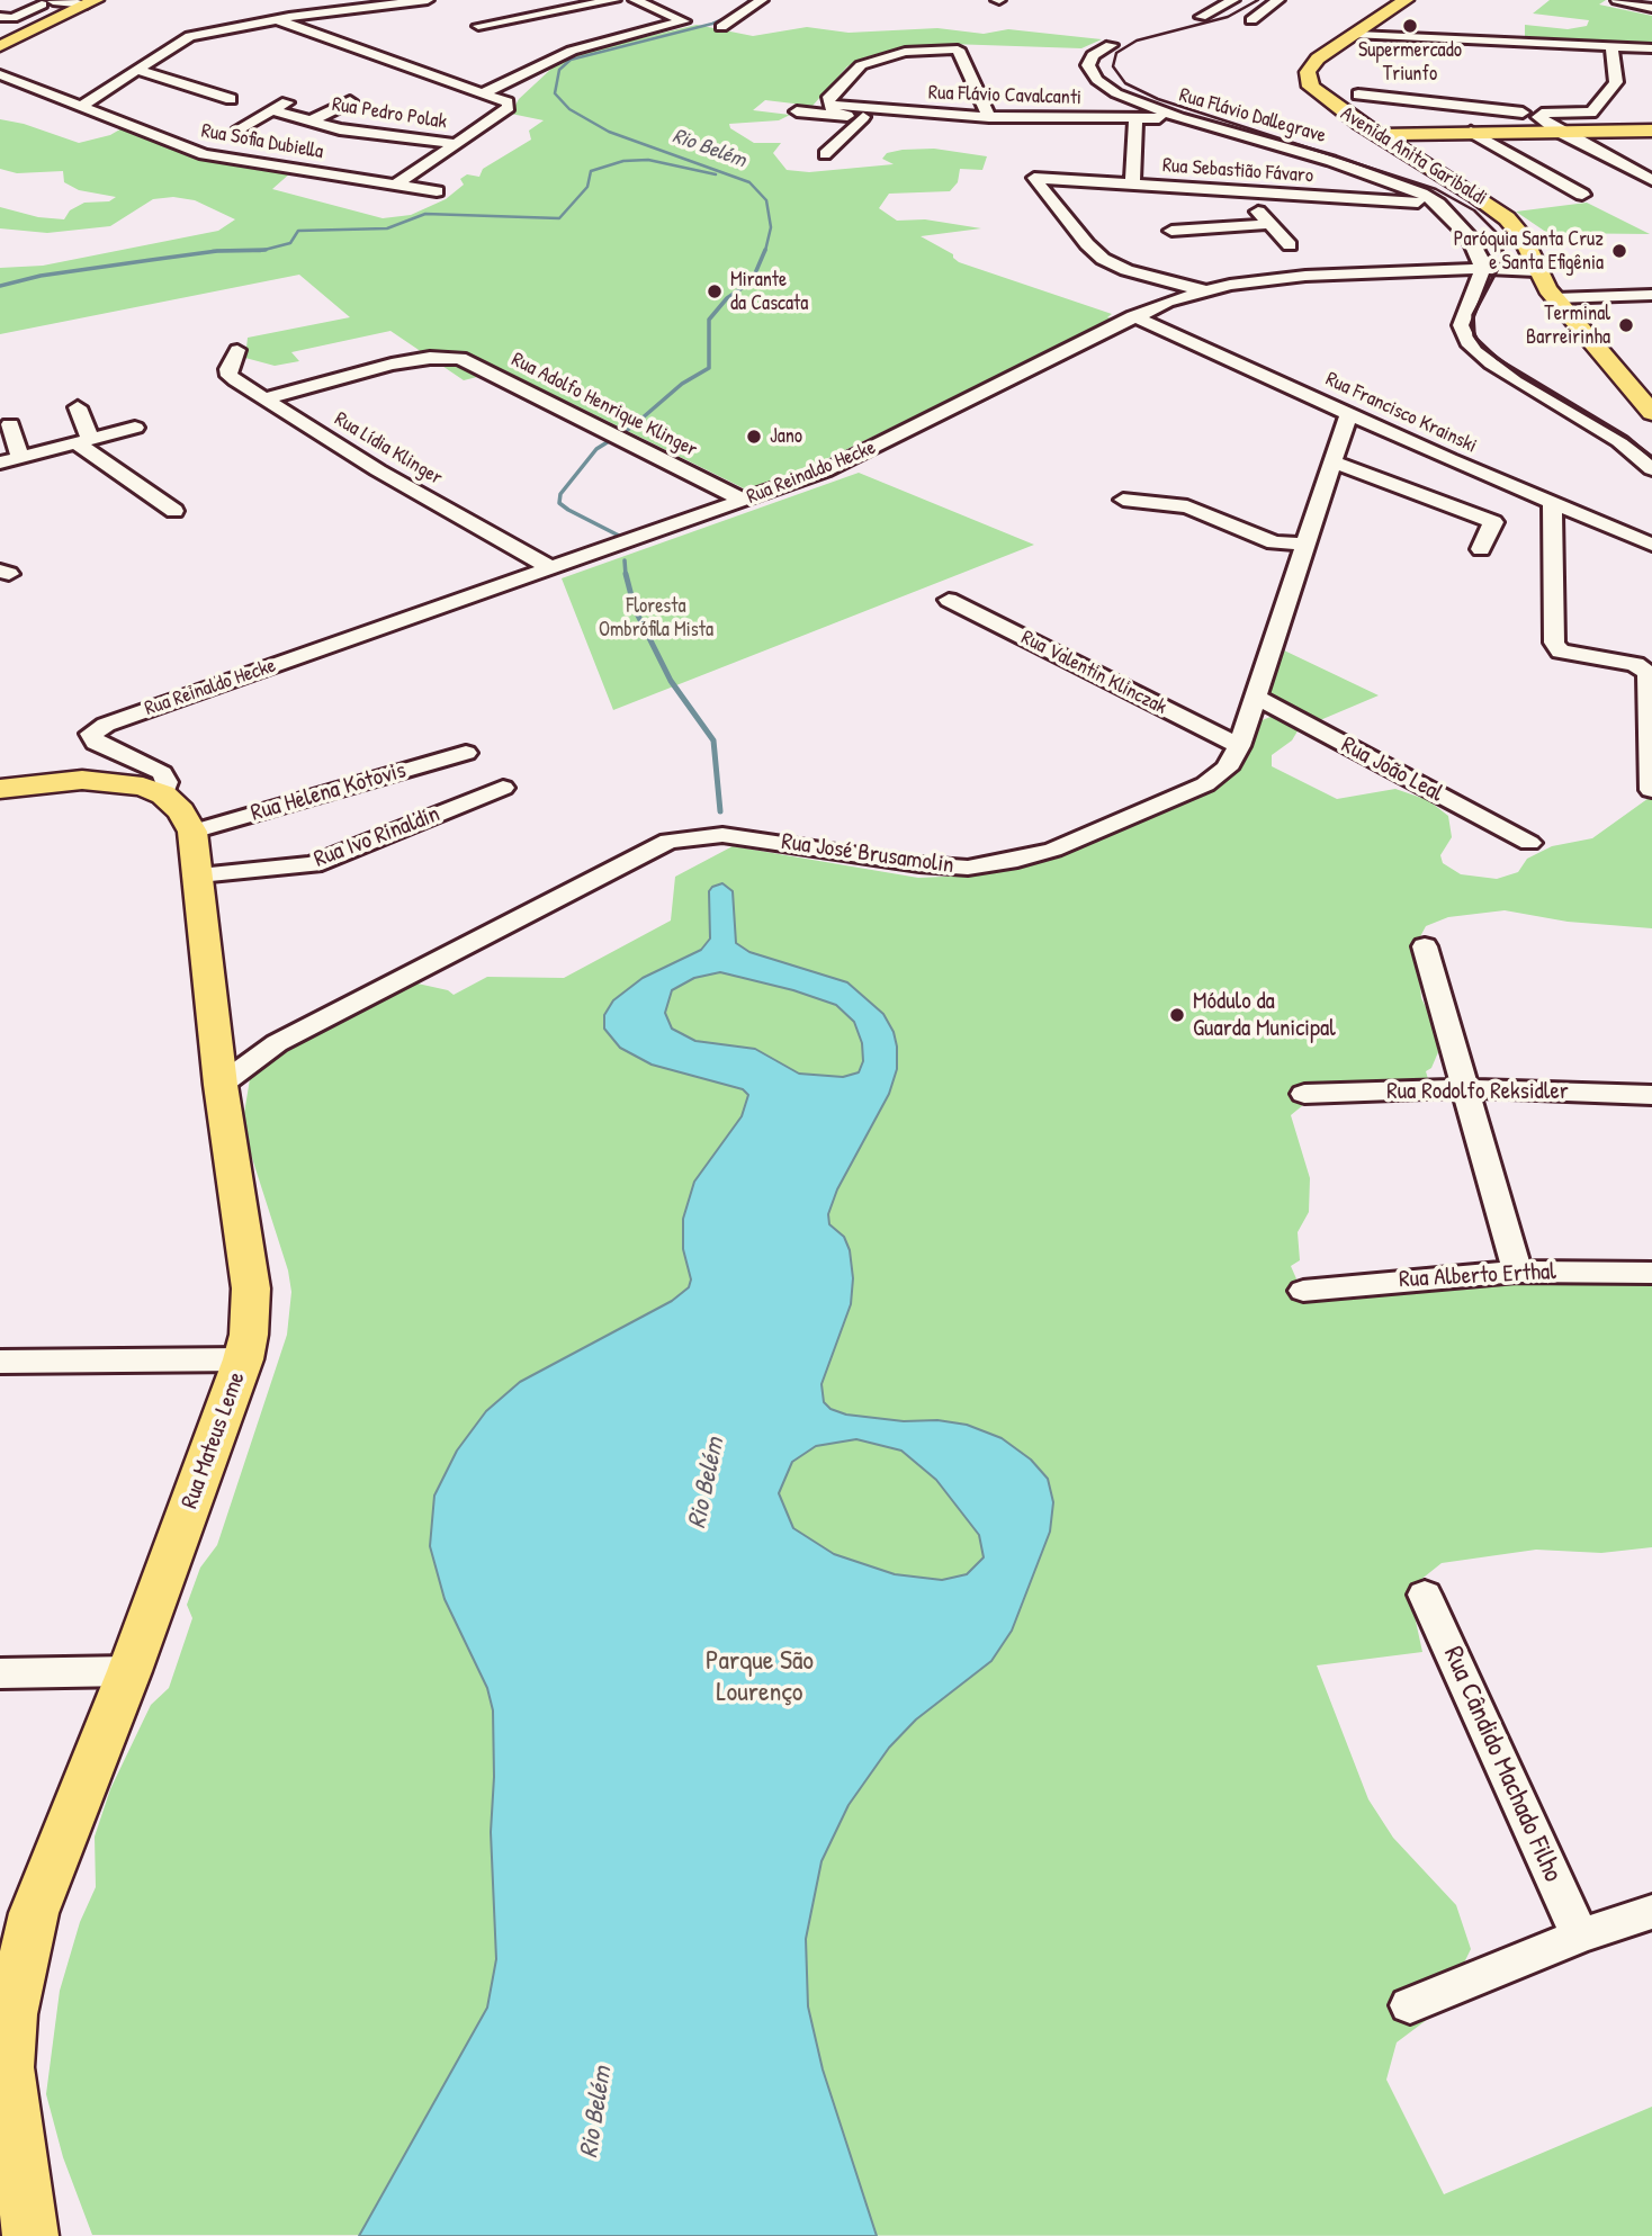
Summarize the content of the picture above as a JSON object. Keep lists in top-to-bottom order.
{
  "streets": {
    "main road": ["Avenida Anita Garibaldi", "Rua Mateus Leme"],
    "street": [
      "Rua Flávio Cavalcanti",
      "Rua Pedro Polak",
      "Rua Flávio Dallegrave",
      "Rua Sofia Dubiella",
      "Rua Sebastião Fávaro",
      "Rua Adolfo Henrique Klinger",
      "Rua Francisco Krainski",
      "Rua Lídia Klinger",
      "Rua Reinaldo Hecke",
      "Rua Valentin Klinczak",
      "Rua João Leal",
      "Rua Helena Kotovis",
      "Rua Ivo Rinaldin",
      "Rua José Brusamolin",
      "Rua Rodolfo Reksidler",
      "Rua Alberto Erthal",
      "Rua Cândido Machado Filho"
    ]
  },
  "crossings": [
    ["Rua Flávio Cavalcanti", "Rua Flávio Dallegrave"],
    ["Rua Flávio Dallegrave", "Rua Sebastião Fávaro"],
    ["Rua Flávio Dallegrave", "Rua Reinaldo Hecke"],
    ["Avenida Anita Garibaldi", "Rua Reinaldo Hecke"],
    ["Rua Sebastião Fávaro", "Rua Reinaldo Hecke"],
    ["Rua Adolfo Henrique Klinger", "Rua Lídia Klinger"],
    ["Rua Adolfo Henrique Klinger", "Rua Reinaldo Hecke"],
    ["Rua Francisco Krainski", "Rua Reinaldo Hecke"],
    ["Rua Francisco Krainski", "Rua José Brusamolin"],
    ["Rua Lídia Klinger", "Rua Reinaldo Hecke"],
    ["Rua Reinaldo Hecke", "Rua Mateus Leme"],
    ["Rua Valentin Klinczak", "Rua José Brusamolin"],
    ["Rua João Leal", "Rua José Brusamolin"],
    ["Rua Helena Kotovis", "Rua Mateus Leme"],
    ["Rua Ivo Rinaldin", "Rua Mateus Leme"],
    ["Rua José Brusamolin", "Rua Mateus Leme"]
  ],
  "water": ["Rio Belém"],
  "parks": ["Floresta Ombrófila Mista", "Parque São Lourenço"],
  "places": [
    "Supermercado Triunfo",
    "Paróquia Santa Cruz e Santa Efigênia",
    "Mirante da Cascata",
    "Terminal Barreirinha",
    "Jano",
    "Módulo da Guarda Municipal"
  ]
}
